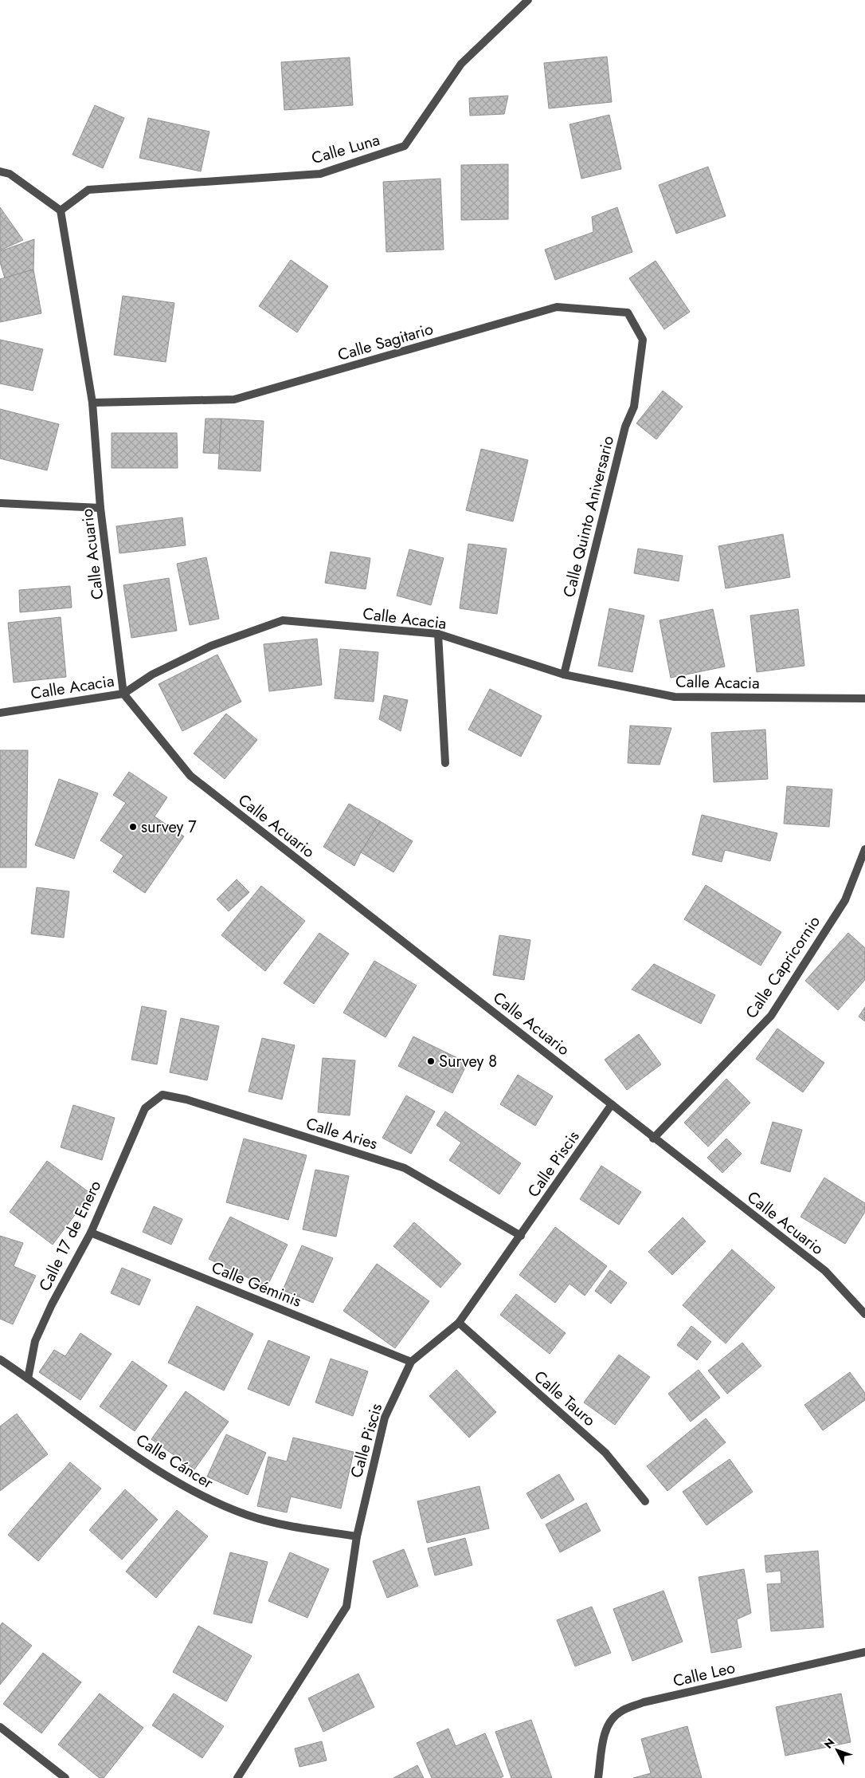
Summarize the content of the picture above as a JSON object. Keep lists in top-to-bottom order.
{
  "streets": {
    "street": [
      "Calle Luna",
      "Calle Sagitario",
      "Calle Quinto Aniversario",
      "Calle Acuario",
      "Calle Acacia",
      "Calle Capricornio",
      "Calle Aries",
      "Calle Piscis",
      "Calle 17 de Enero",
      "Calle Géminis",
      "Calle Tauro",
      "Calle Cáncer",
      "Calle Leo"
    ]
  },
  "crossings": [
    ["Calle Luna", "Calle Acuario"],
    ["Calle Sagitario", "Calle Quinto Aniversario"],
    ["Calle Sagitario", "Calle Acuario"],
    ["Calle Quinto Aniversario", "Calle Acacia"],
    ["Calle Acuario", "Calle Acacia"],
    ["Calle Acuario", "Calle Capricornio"],
    ["Calle Acuario", "Calle Piscis"],
    ["Calle Aries", "Calle Piscis"],
    ["Calle Aries", "Calle 17 de Enero"],
    ["Calle Piscis", "Calle Géminis"],
    ["Calle Piscis", "Calle Tauro"],
    ["Calle Piscis", "Calle Cáncer"],
    ["Calle 17 de Enero", "Calle Géminis"],
    ["Calle 17 de Enero", "Calle Cáncer"]
  ],
  "places": ["survey 7", "Survey 8"],
  "north": "top left"
}
